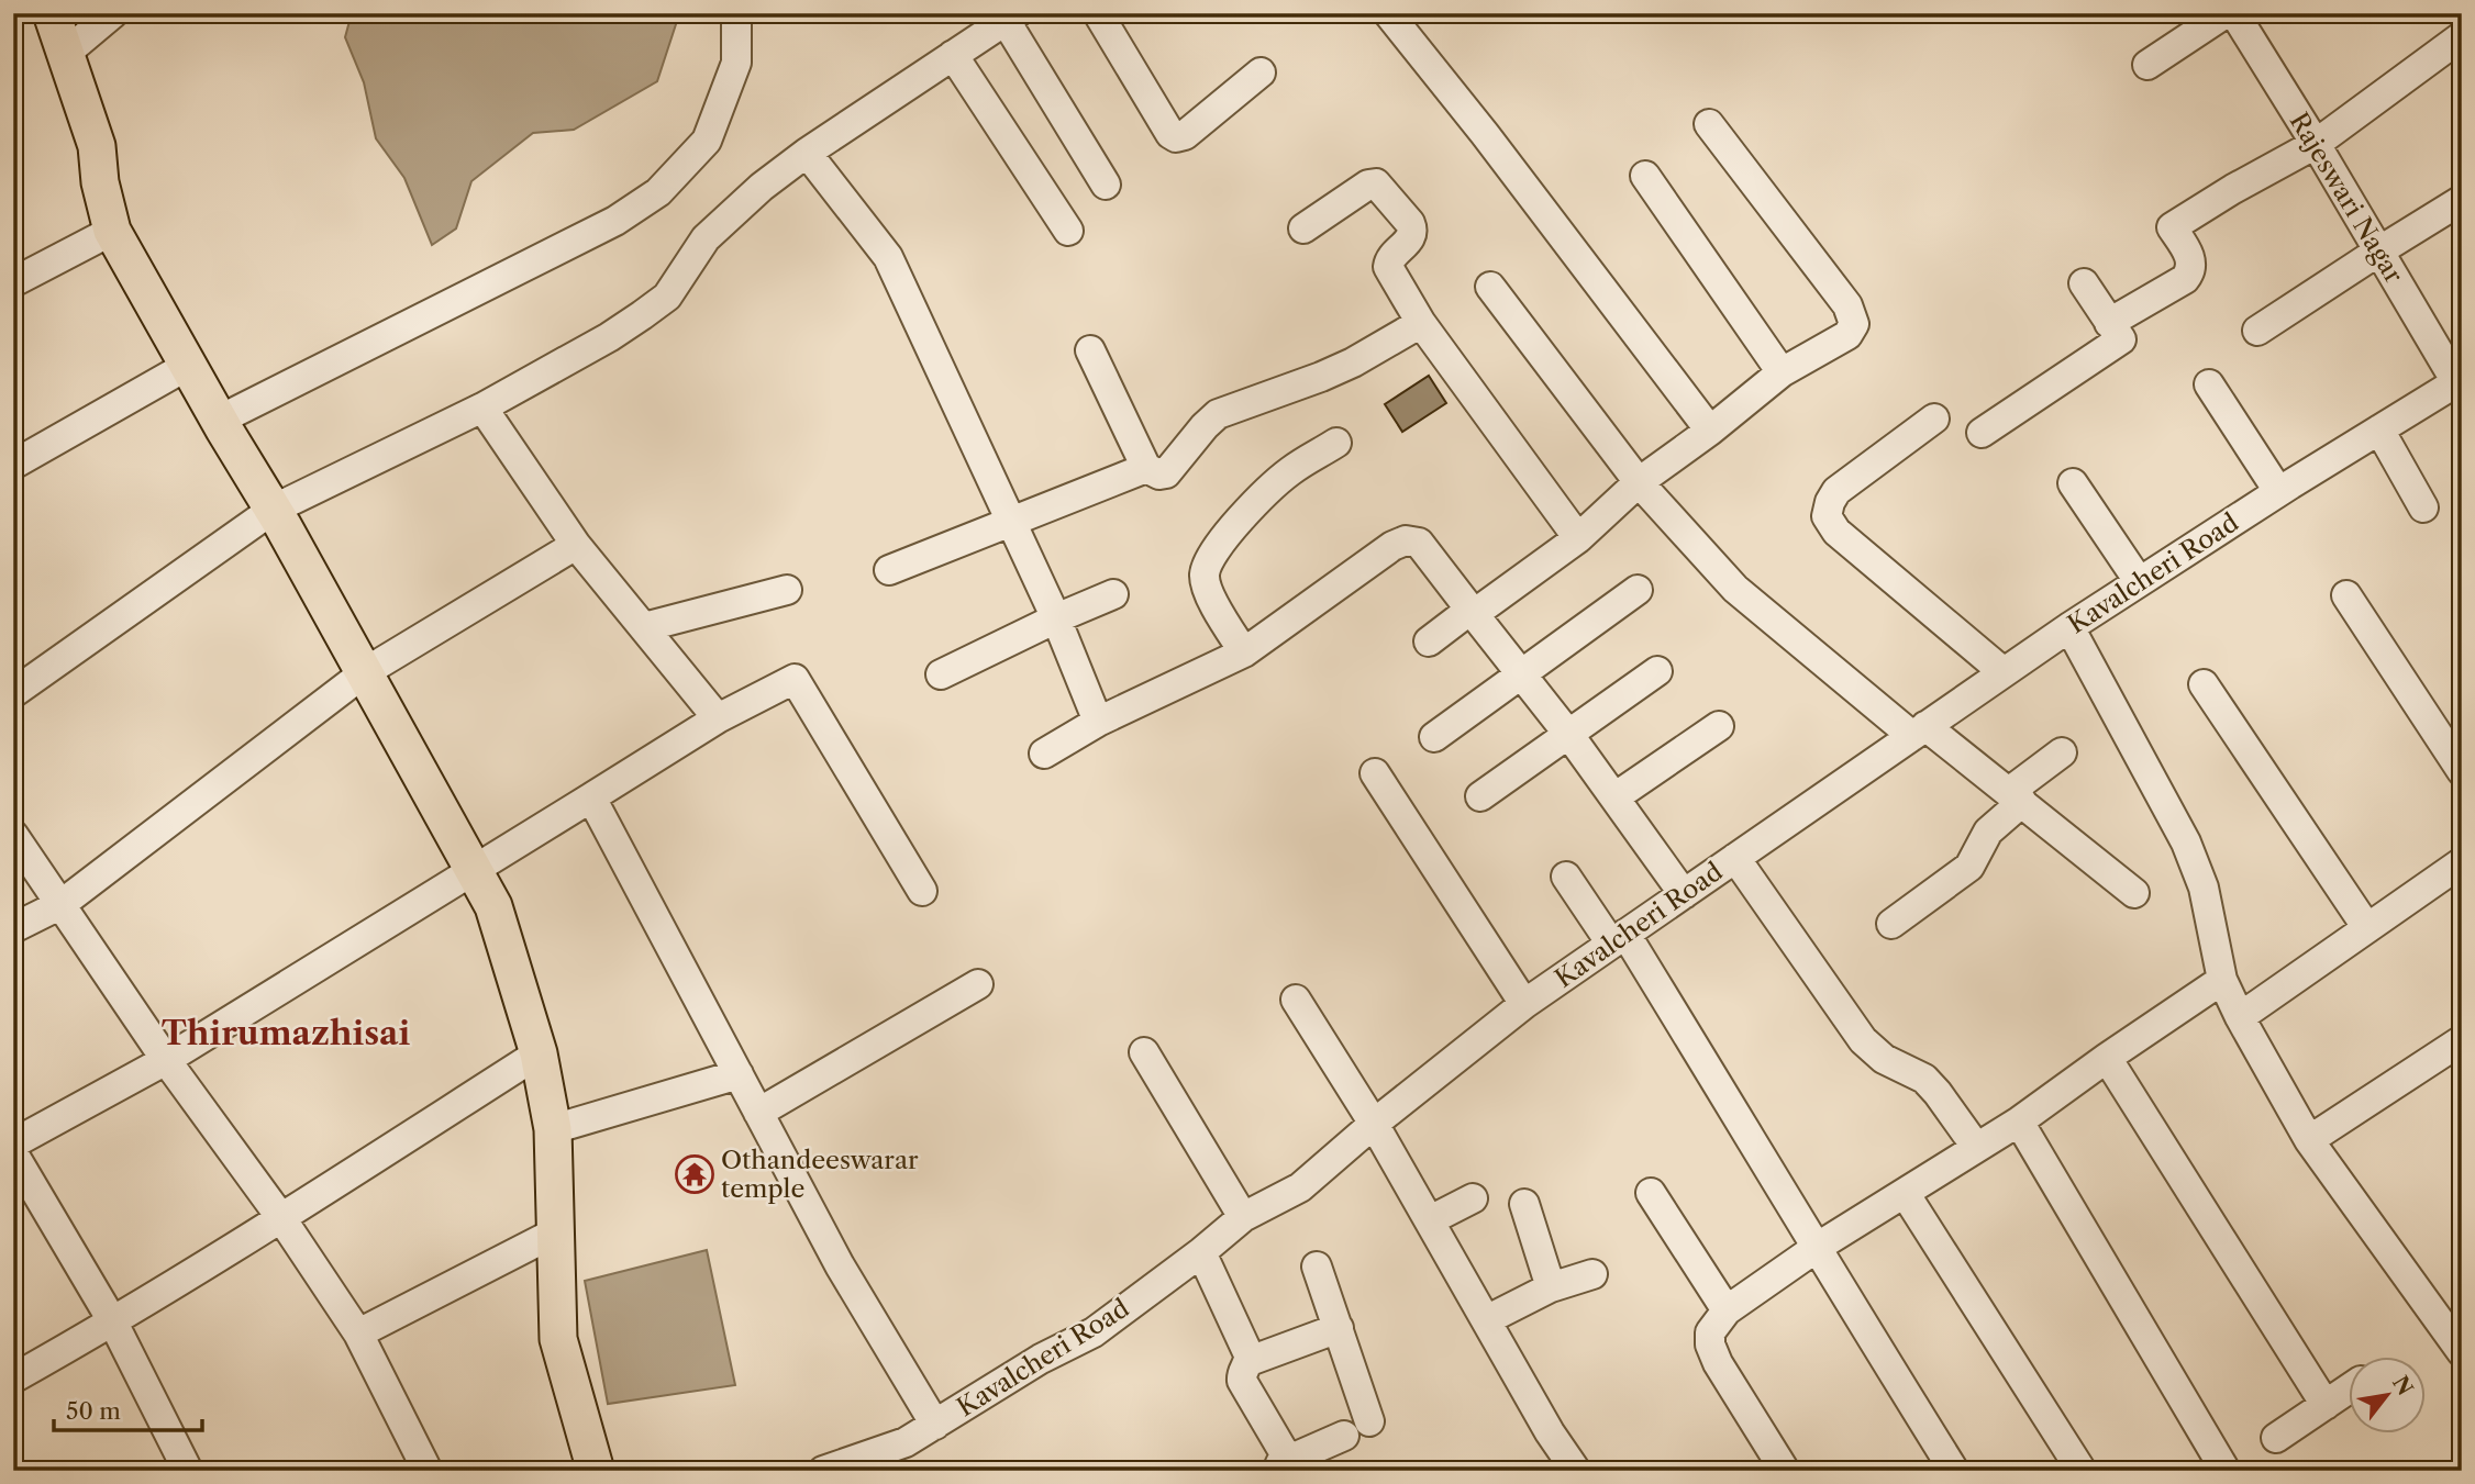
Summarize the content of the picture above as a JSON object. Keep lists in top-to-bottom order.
{
  "streets": {
    "street": ["Rajeswari Nagar", "Kavalcheri Road"]
  },
  "crossings": [
    ["Rajeswari Nagar", "Kavalcheri Road"]
  ],
  "districts": ["Thirumazhisai"],
  "places": {
    "temple": ["Othandeeswarar temple"]
  },
  "scale_bar": "50 m",
  "north": "top right"
}
